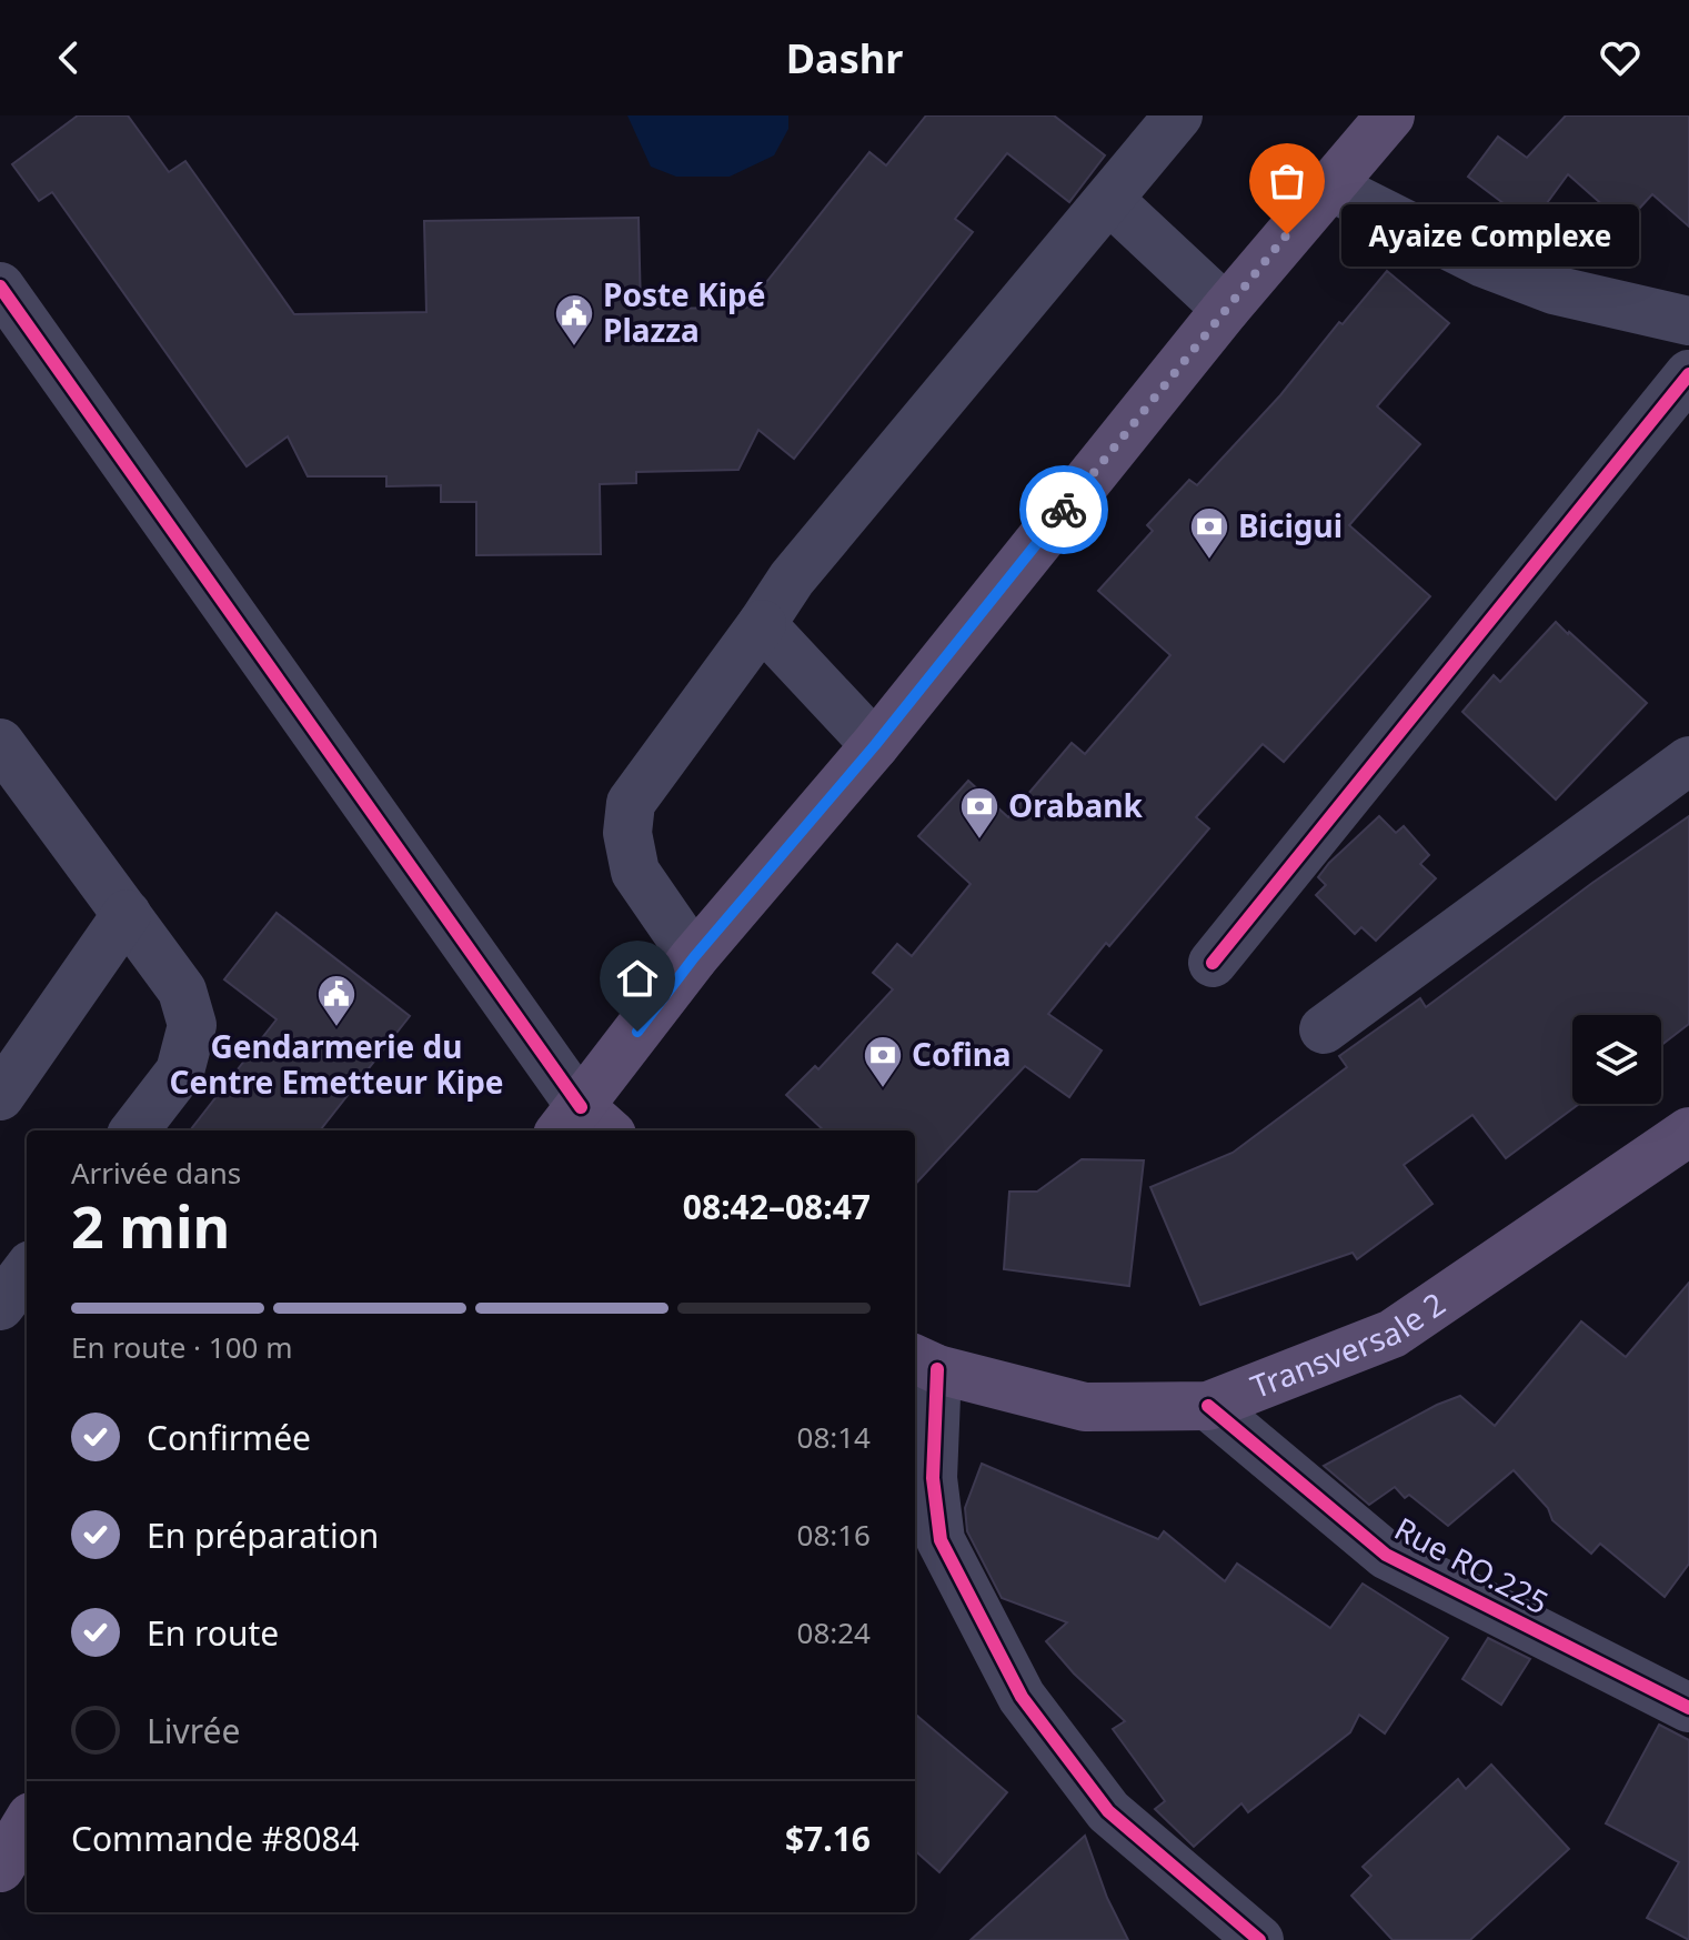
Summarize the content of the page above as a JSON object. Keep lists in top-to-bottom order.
{
  "streets": {
    "main road": ["Transversale 2"],
    "street": ["Rue RO.225"]
  },
  "crossings": [
    ["Transversale 2", "Rue RO.225"]
  ],
  "places": {
    "other": ["Ayaize Complexe"],
    "public building": ["Poste Kipé Plazza", "Gendarmerie du Centre Emetteur Kipe"],
    "bank": ["Bicigui", "Orabank", "Cofina"]
  },
  "page": {
    "header": "Dashr",
    "bubble": "Ayaize Complexe",
    "heading": ["2 min", "Arrivée dans", "08:42–08:47"],
    "panel": ["Commande #8084", "$7.16"],
    "bar": "En route · 100 m",
    "list": [
      ["Confirmée", "08:14"],
      ["En préparation", "08:16"],
      ["En route", "08:24"],
      "Livrée"
    ]
  }
}
